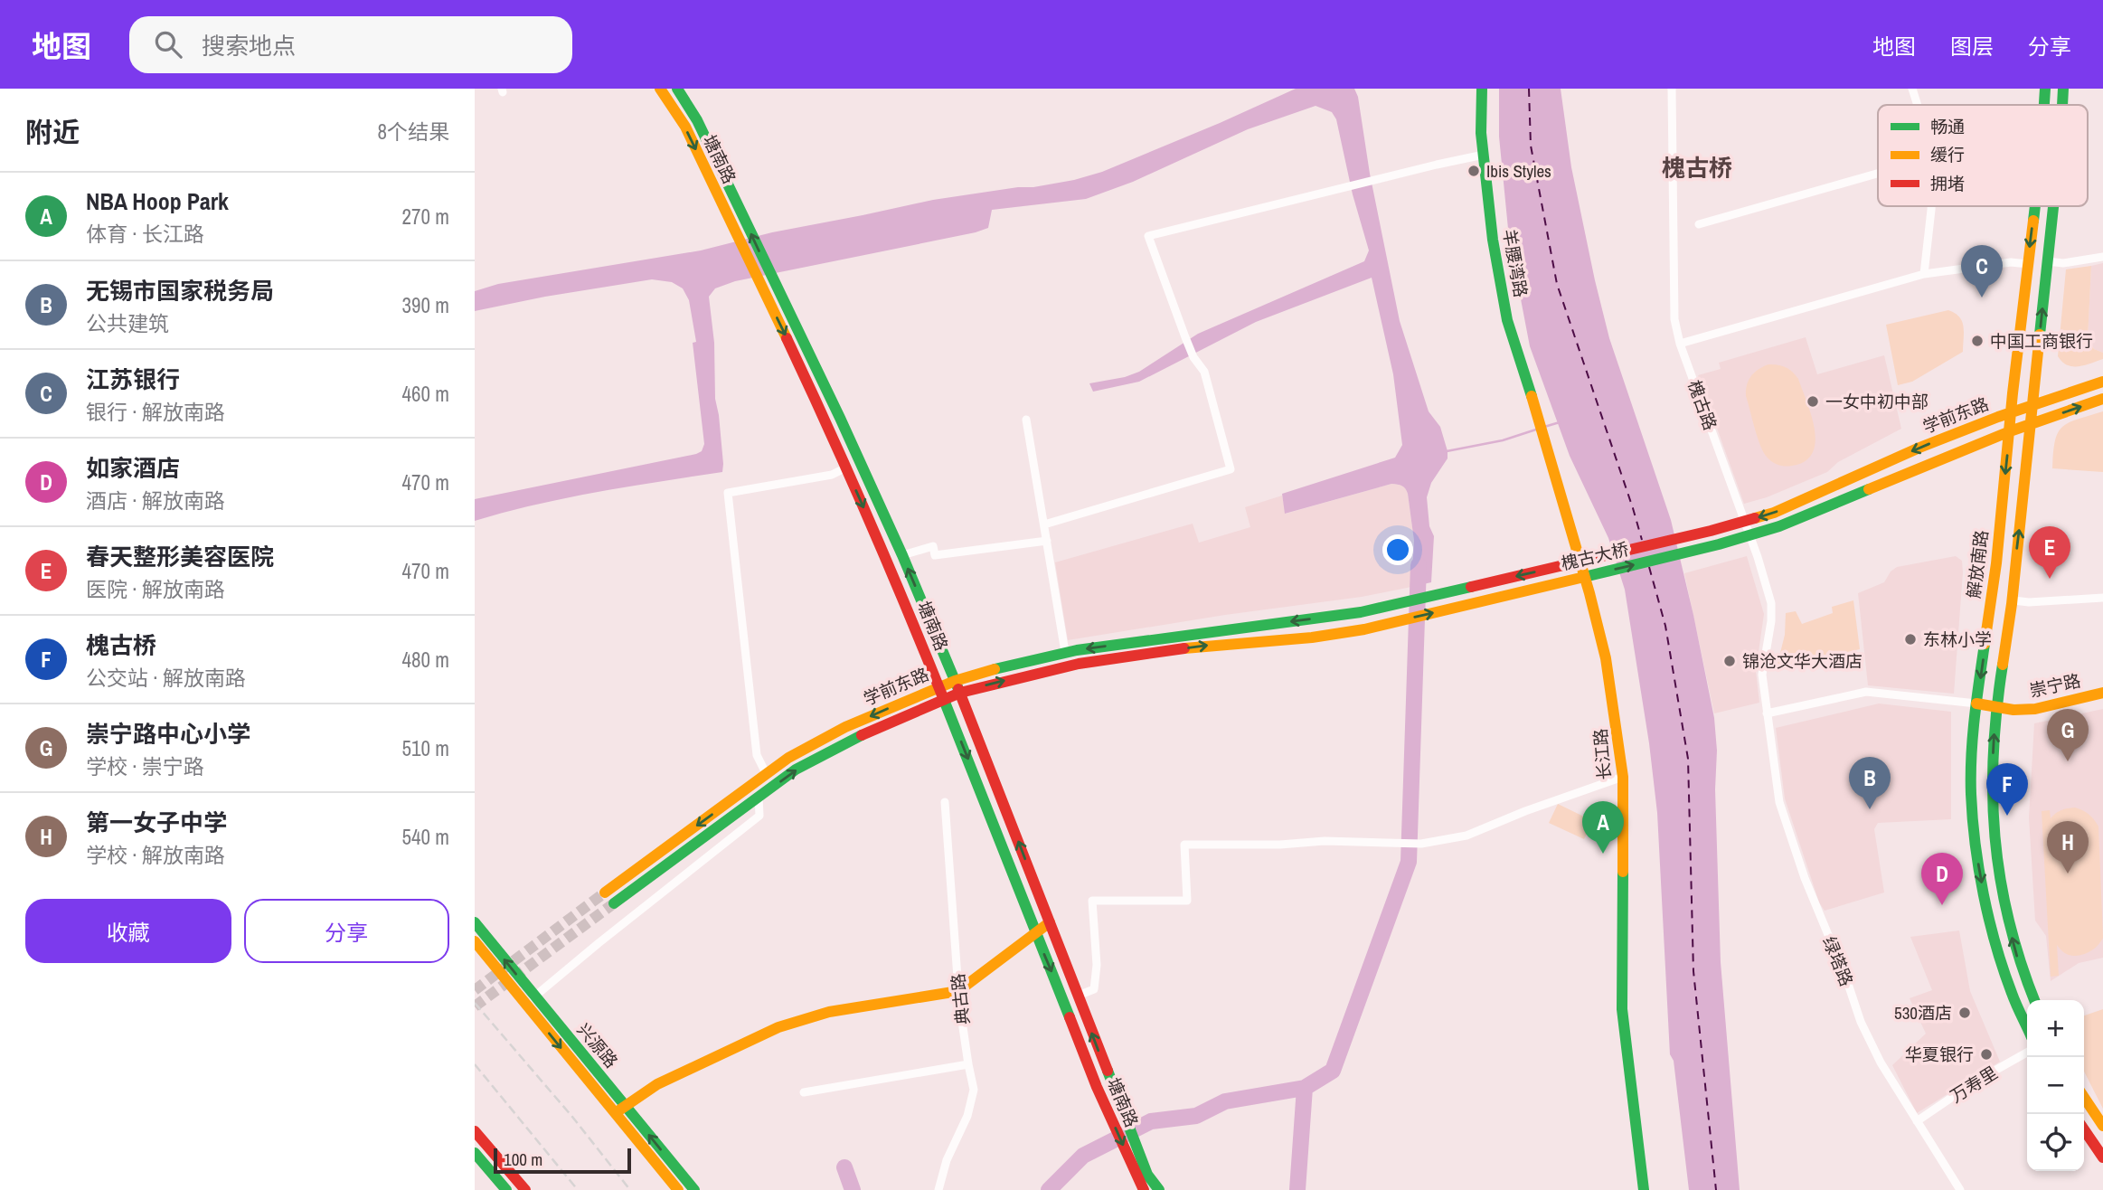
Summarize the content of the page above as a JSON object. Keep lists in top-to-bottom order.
{
  "streets": {
    "main road": [
      "塘南路",
      "羊腰湾路",
      "学前东路",
      "槐古大桥",
      "解放南路",
      "崇宁路",
      "长江路",
      "兴源路"
    ],
    "street": [
      "槐古路",
      "绿塔路",
      "典古路",
      "万寿里"
    ]
  },
  "crossings": [
    ["塘南路", "学前东路"],
    ["羊腰湾路", "长江路"],
    ["槐古路", "绿塔路"],
    ["学前东路", "槐古大桥"],
    ["学前东路", "解放南路"],
    ["解放南路", "崇宁路"],
    ["绿塔路", "万寿里"]
  ],
  "districts": ["槐古桥"],
  "places": [
    "Ibis Styles",
    "中国工商银行",
    "一女中初中部",
    "东林小学",
    "锦沧文华大酒店",
    "530酒店",
    "华夏银行"
  ],
  "legend": ["畅通", "缓行", "拥堵"],
  "scale_bar": "100 m",
  "page": {
    "header": "地图",
    "search": "搜索地点",
    "nav": ["地图", "图层", "分享"],
    "heading": ["附近", "8个结果"],
    "list": [
      {
        "mark": "A",
        "name": "NBA Hoop Park",
        "note": "体育 · 长江路",
        "value": "270 m"
      },
      {
        "mark": "B",
        "name": "无锡市国家税务局",
        "note": "公共建筑",
        "value": "390 m"
      },
      {
        "mark": "C",
        "name": "江苏银行",
        "note": "银行 · 解放南路",
        "value": "460 m"
      },
      {
        "mark": "D",
        "name": "如家酒店",
        "note": "酒店 · 解放南路",
        "value": "470 m"
      },
      {
        "mark": "E",
        "name": "春天整形美容医院",
        "note": "医院 · 解放南路",
        "value": "470 m"
      },
      {
        "mark": "F",
        "name": "槐古桥",
        "note": "公交站 · 解放南路",
        "value": "480 m"
      },
      {
        "mark": "G",
        "name": "崇宁路中心小学",
        "note": "学校 · 崇宁路",
        "value": "510 m"
      },
      {
        "mark": "H",
        "name": "第一女子中学",
        "note": "学校 · 解放南路",
        "value": "540 m"
      }
    ],
    "pins": [
      "C",
      "E",
      "G",
      "B",
      "F",
      "A",
      "H",
      "D"
    ],
    "buttons": ["收藏", "分享"],
    "map_buttons": ["+", "−"],
    "scale": "100 m"
  }
}
